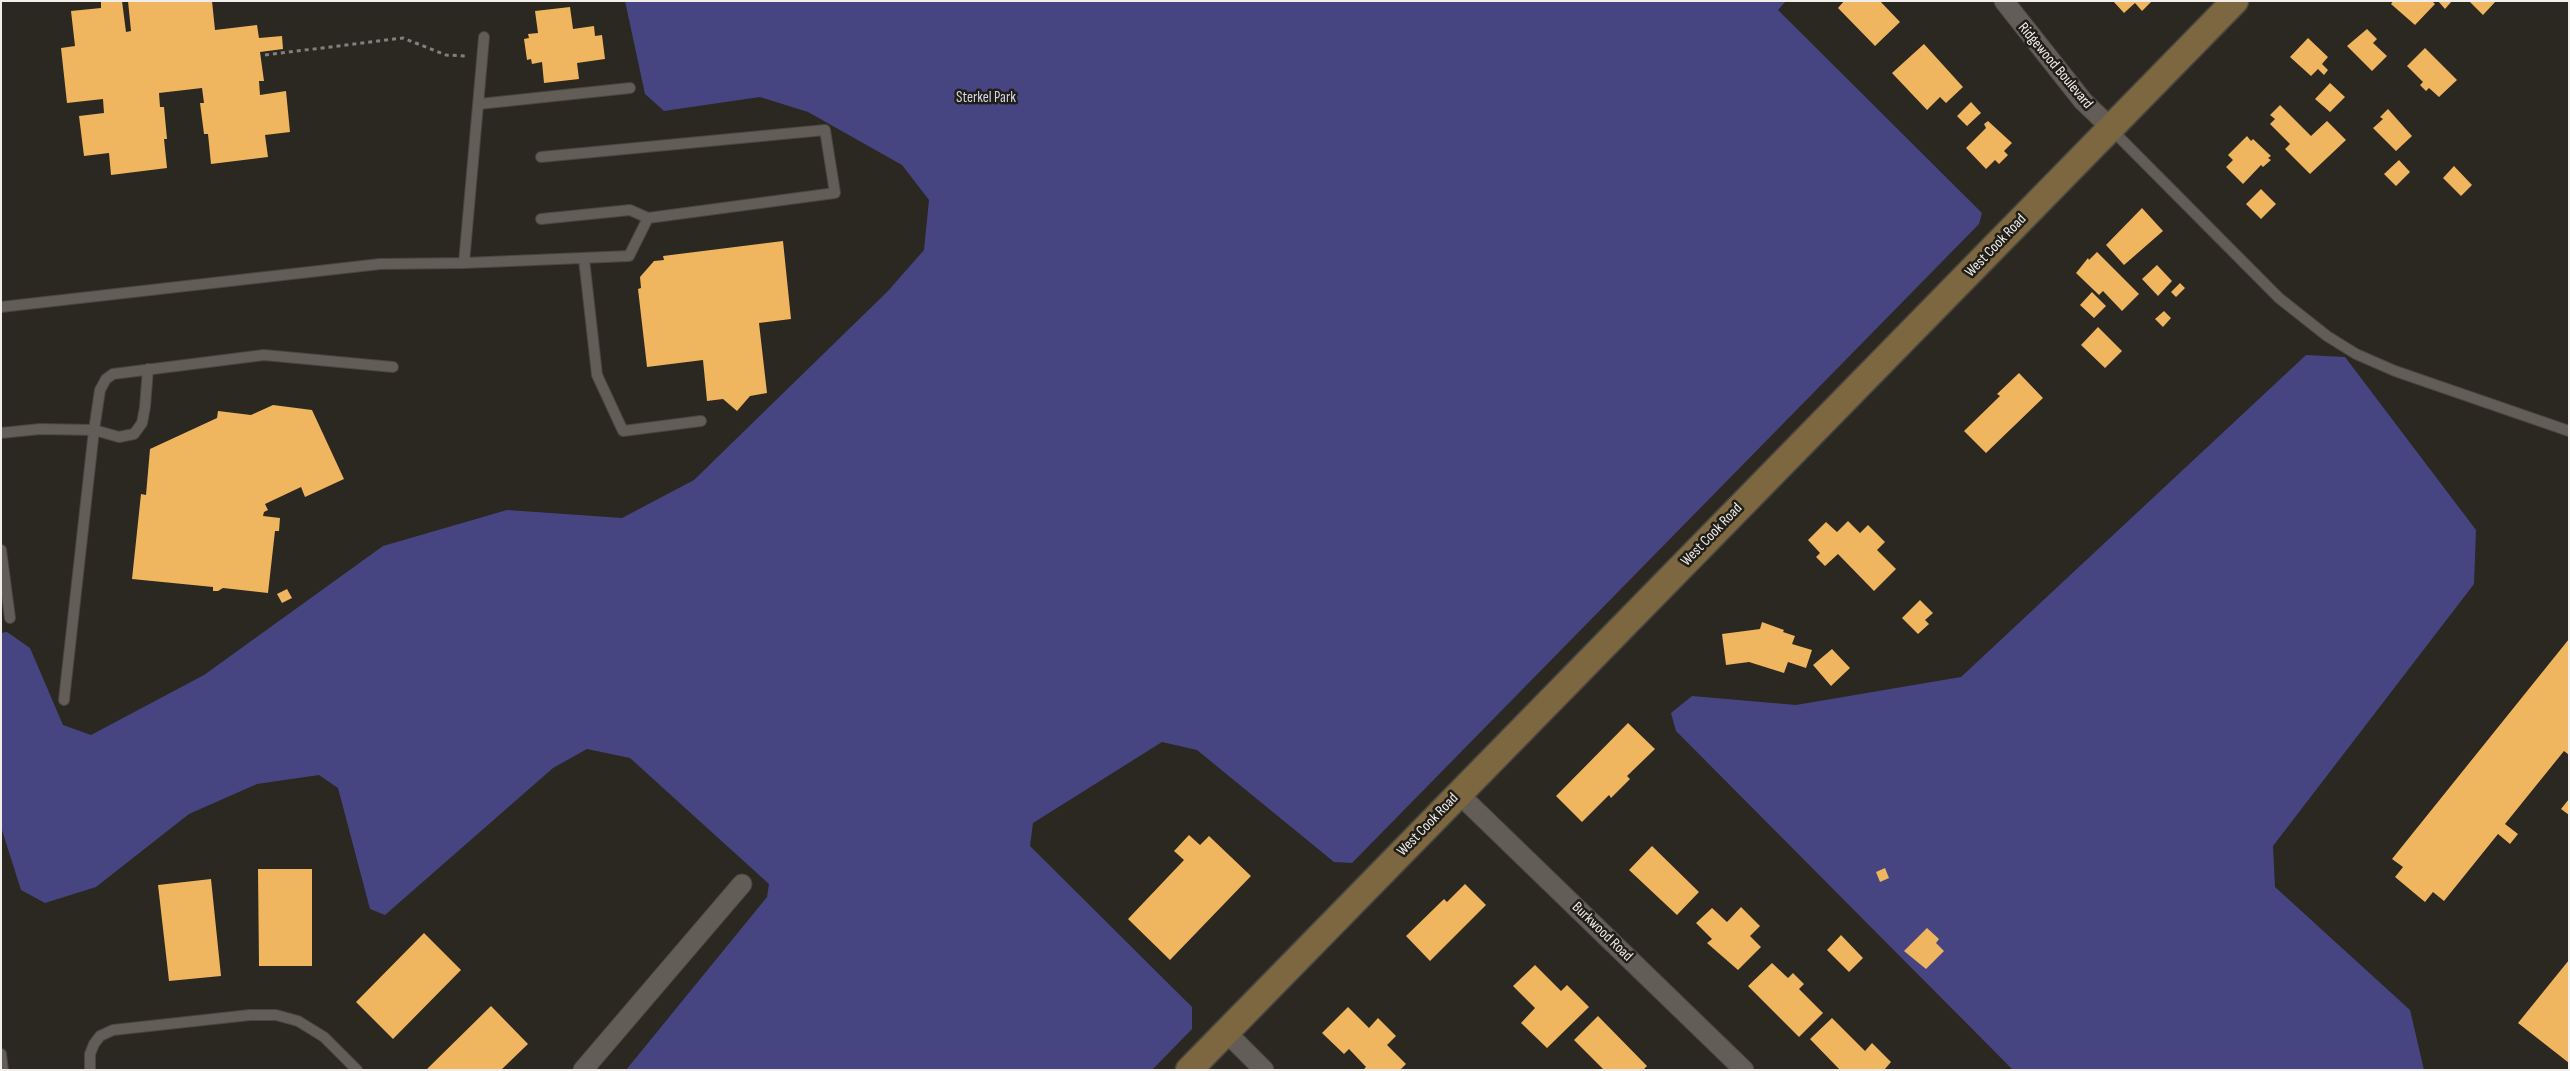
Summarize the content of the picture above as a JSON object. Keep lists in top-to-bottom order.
{
  "streets": {
    "main road": ["West Cook Road"],
    "street": ["Ridgewood Boulevard", "Burkwood Road"]
  },
  "crossings": [
    ["Ridgewood Boulevard", "West Cook Road"],
    ["West Cook Road", "Burkwood Road"]
  ],
  "parks": ["Sterkel Park"]
}
